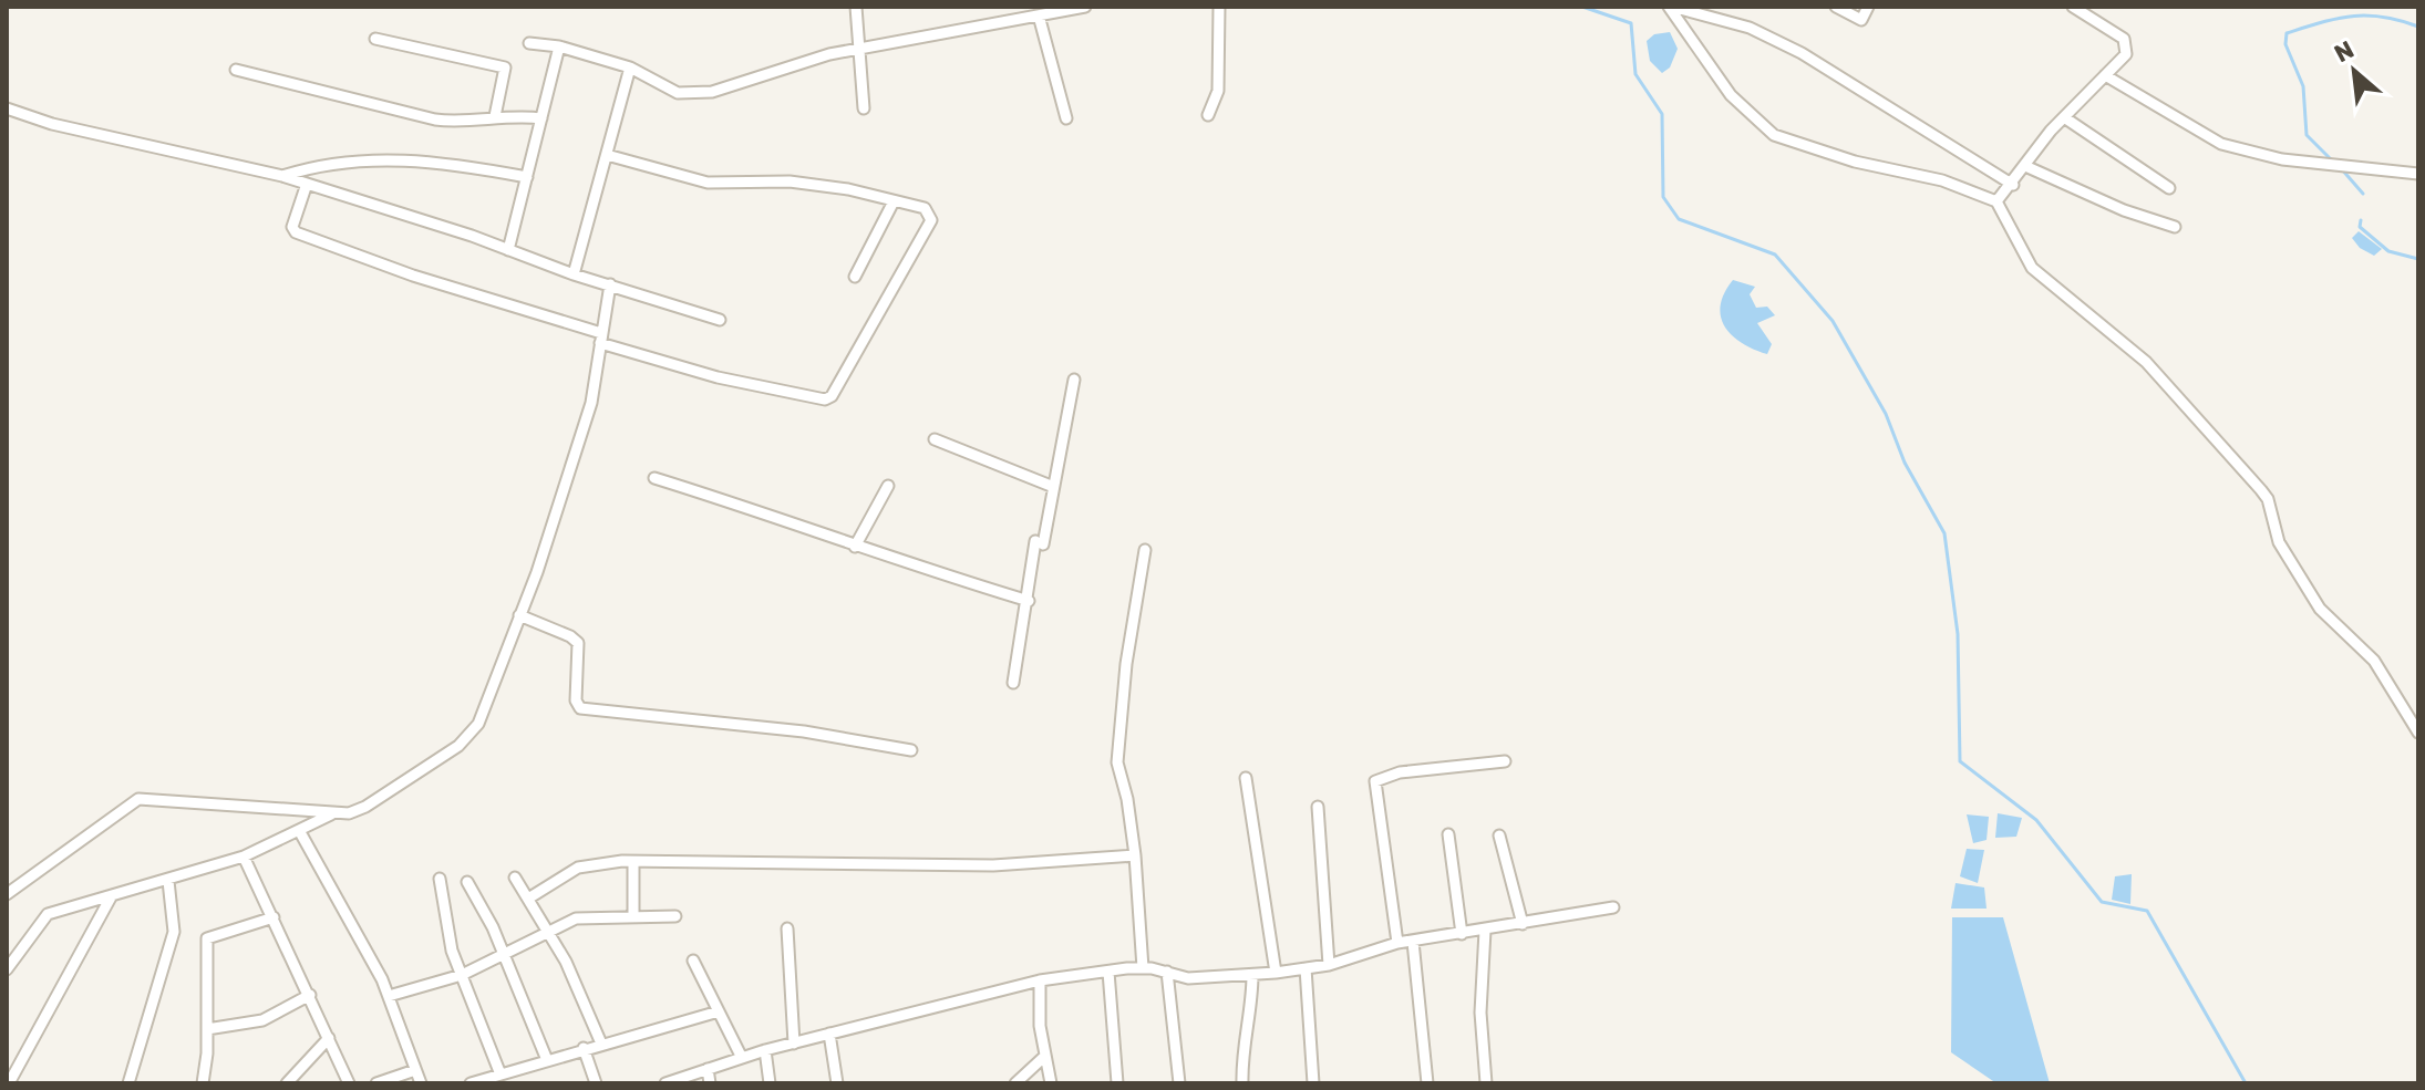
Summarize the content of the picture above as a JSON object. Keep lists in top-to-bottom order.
{
  "north": "top left"
}
